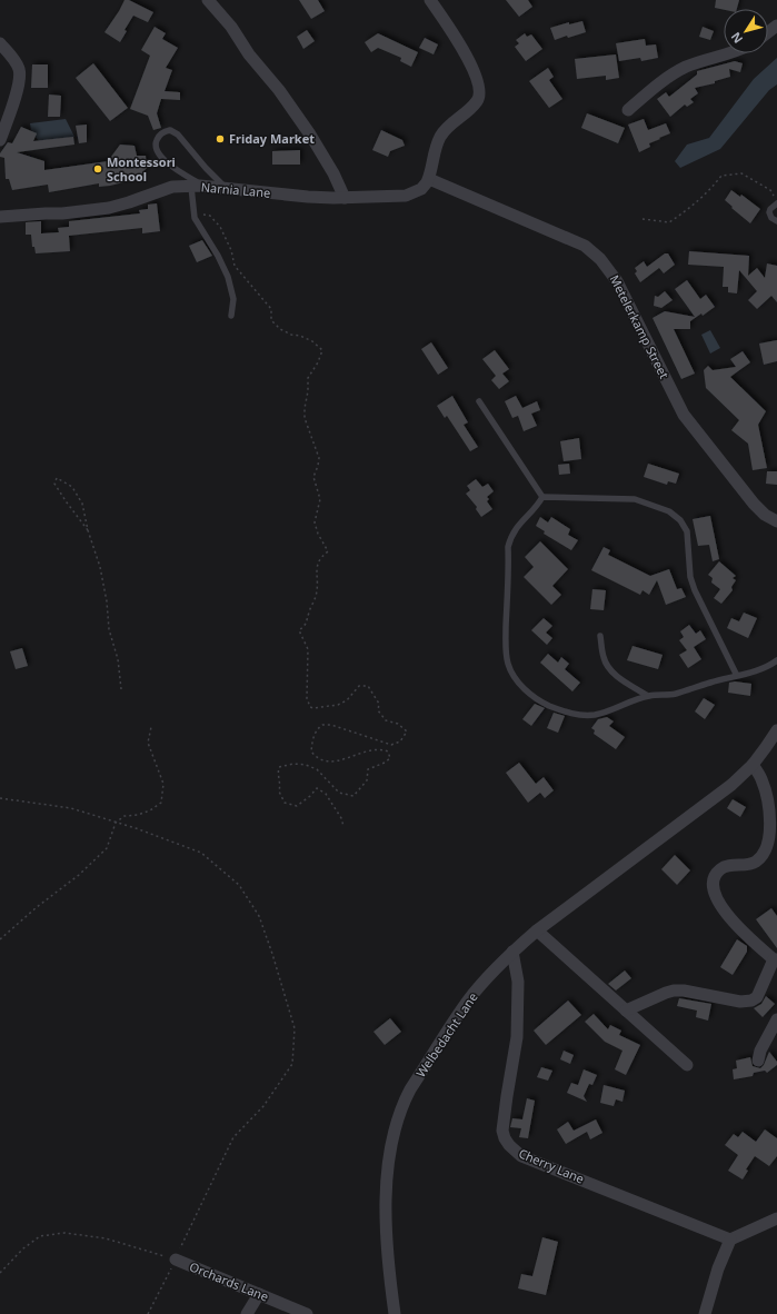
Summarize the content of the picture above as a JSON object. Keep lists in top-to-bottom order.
{
  "streets": {
    "street": [
      "Narnia Lane",
      "Metelerkamp Street",
      "Welbedacht Lane",
      "Cherry Lane",
      "Orchards Lane"
    ]
  },
  "crossings": [
    ["Narnia Lane", "Metelerkamp Street"],
    ["Welbedacht Lane", "Cherry Lane"]
  ],
  "places": ["Friday Market", "Montessori School"],
  "north": "bottom left"
}
